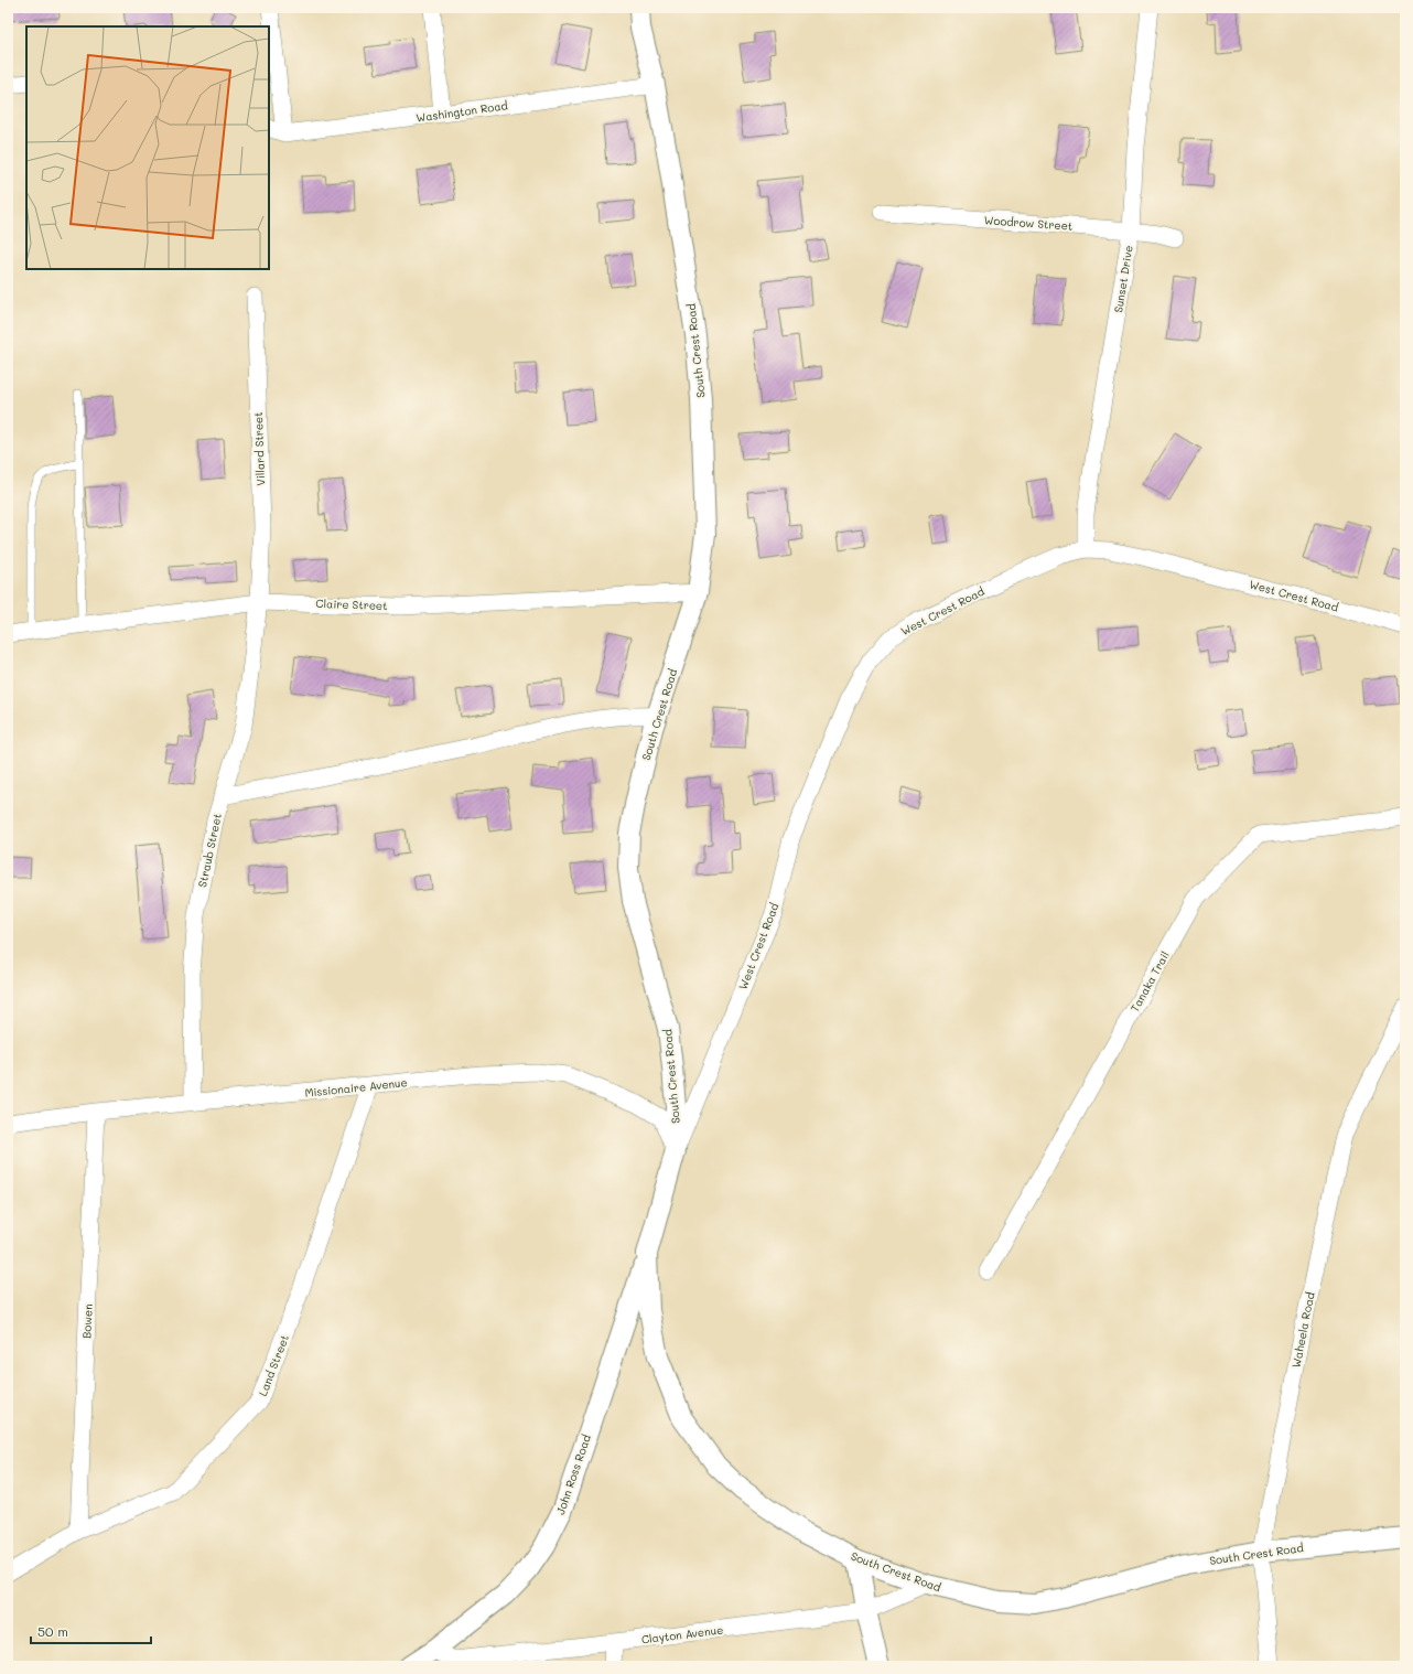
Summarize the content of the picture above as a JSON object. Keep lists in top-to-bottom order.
{
  "streets": {
    "street": [
      "Washington Road",
      "Woodrow Street",
      "Sunset Drive",
      "South Crest Road",
      "Villard Street",
      "West Crest Road",
      "Claire Street",
      "Straub Street",
      "Tanaka Trail",
      "Missionaire Avenue",
      "Bowen",
      "Waheela Road",
      "Land Street",
      "John Ross Road",
      "Clayton Avenue"
    ]
  },
  "crossings": [
    ["Washington Road", "South Crest Road"],
    ["Woodrow Street", "Sunset Drive"],
    ["Sunset Drive", "West Crest Road"],
    ["South Crest Road", "West Crest Road"],
    ["South Crest Road", "Claire Street"],
    ["South Crest Road", "Missionaire Avenue"],
    ["South Crest Road", "Waheela Road"],
    ["South Crest Road", "John Ross Road"],
    ["South Crest Road", "Clayton Avenue"],
    ["Villard Street", "Claire Street"],
    ["Villard Street", "Straub Street"],
    ["West Crest Road", "Missionaire Avenue"],
    ["Claire Street", "Straub Street"],
    ["Straub Street", "Missionaire Avenue"],
    ["Missionaire Avenue", "Bowen"],
    ["Missionaire Avenue", "Land Street"],
    ["Bowen", "Land Street"],
    ["John Ross Road", "Clayton Avenue"]
  ],
  "scale_bar": "50 m"
}
